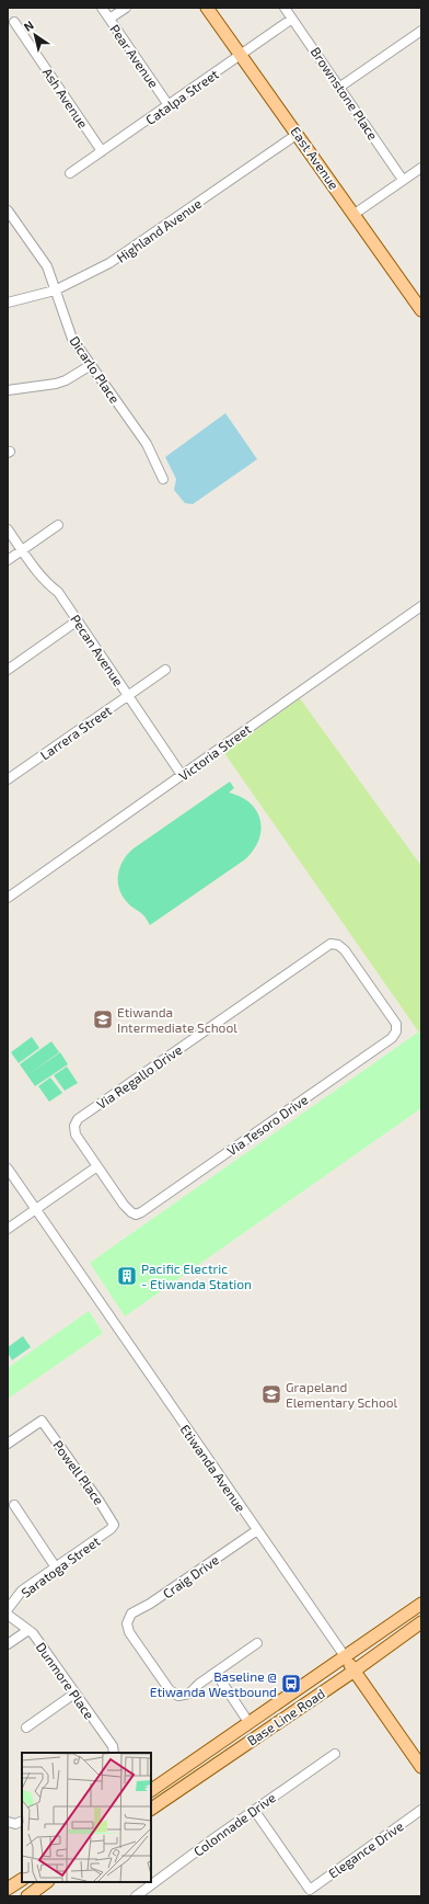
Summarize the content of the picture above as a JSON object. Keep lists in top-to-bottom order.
{
  "streets": {
    "main road": ["East Avenue", "Etiwanda Avenue", "Base Line Road"],
    "street": [
      "Pear Avenue",
      "Brownstone Place",
      "Catalpa Street",
      "Ash Avenue",
      "Highland Avenue",
      "Dicarlo Place",
      "Pecan Avenue",
      "Larrera Street",
      "Victoria Street",
      "Via Regallo Drive",
      "Via Tesoro Drive",
      "Powell Place",
      "Saratoga Street",
      "Craig Drive",
      "Dunmore Place",
      "Colonnade Drive",
      "Elegance Drive"
    ]
  },
  "crossings": [
    ["Pear Avenue", "Catalpa Street"],
    ["Brownstone Place", "Catalpa Street"],
    ["Catalpa Street", "Ash Avenue"],
    ["Catalpa Street", "East Avenue"],
    ["East Avenue", "Highland Avenue"],
    ["Highland Avenue", "Dicarlo Place"],
    ["Pecan Avenue", "Larrera Street"],
    ["Pecan Avenue", "Victoria Street"],
    ["Via Regallo Drive", "Via Tesoro Drive"],
    ["Etiwanda Avenue", "Craig Drive"],
    ["Etiwanda Avenue", "Base Line Road"],
    ["Powell Place", "Saratoga Street"],
    ["Colonnade Drive", "Elegance Drive"]
  ],
  "places": {
    "school or university": ["Etiwanda Intermediate School", "Grapeland Elementary School"],
    "building": ["Pacific Electric - Etiwanda Station"],
    "bus stop": ["Baseline @ Etiwanda Westbound"]
  },
  "north": "top left"
}
